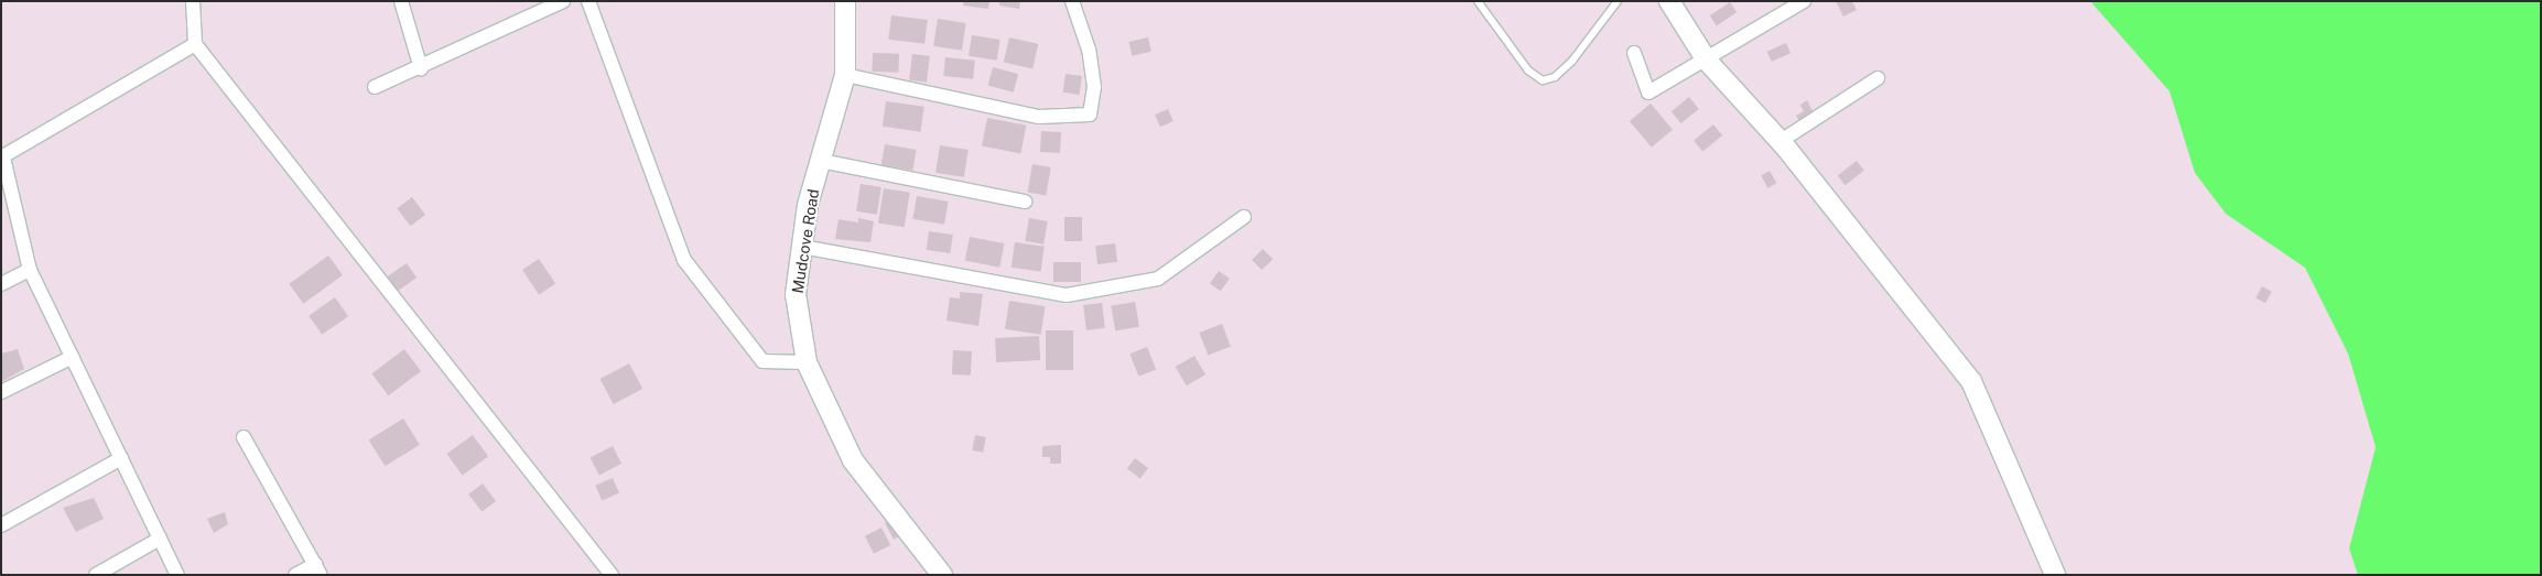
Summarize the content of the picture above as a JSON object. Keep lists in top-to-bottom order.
{
  "streets": {
    "street": ["Mudcove Road"]
  }
}
